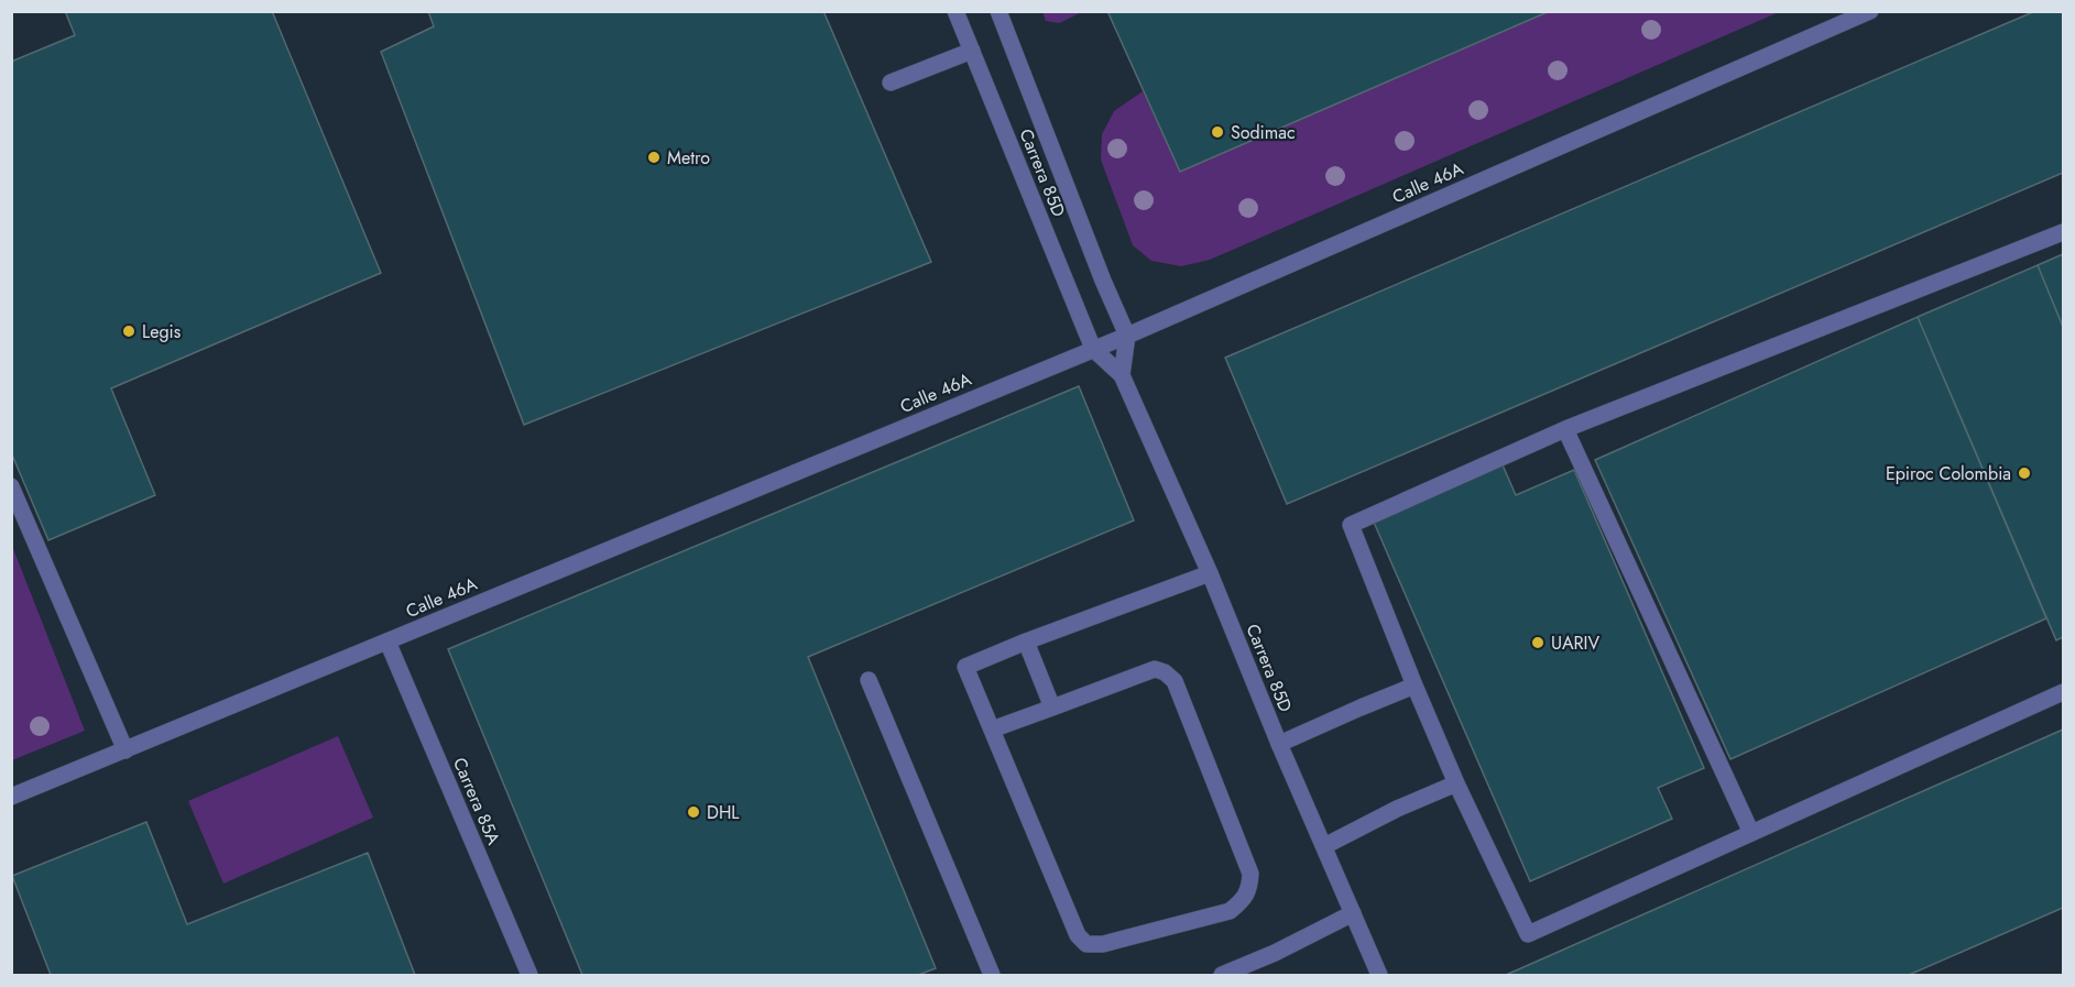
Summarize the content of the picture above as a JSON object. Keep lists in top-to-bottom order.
{
  "streets": {
    "street": ["Carrera 85D", "Calle 46A", "Carrera 85A"]
  },
  "crossings": [
    ["Carrera 85D", "Calle 46A"],
    ["Calle 46A", "Carrera 85A"]
  ],
  "places": [
    "Sodimac",
    "Metro",
    "Legis",
    "Epiroc Colombia",
    "UARIV",
    "DHL"
  ]
}
